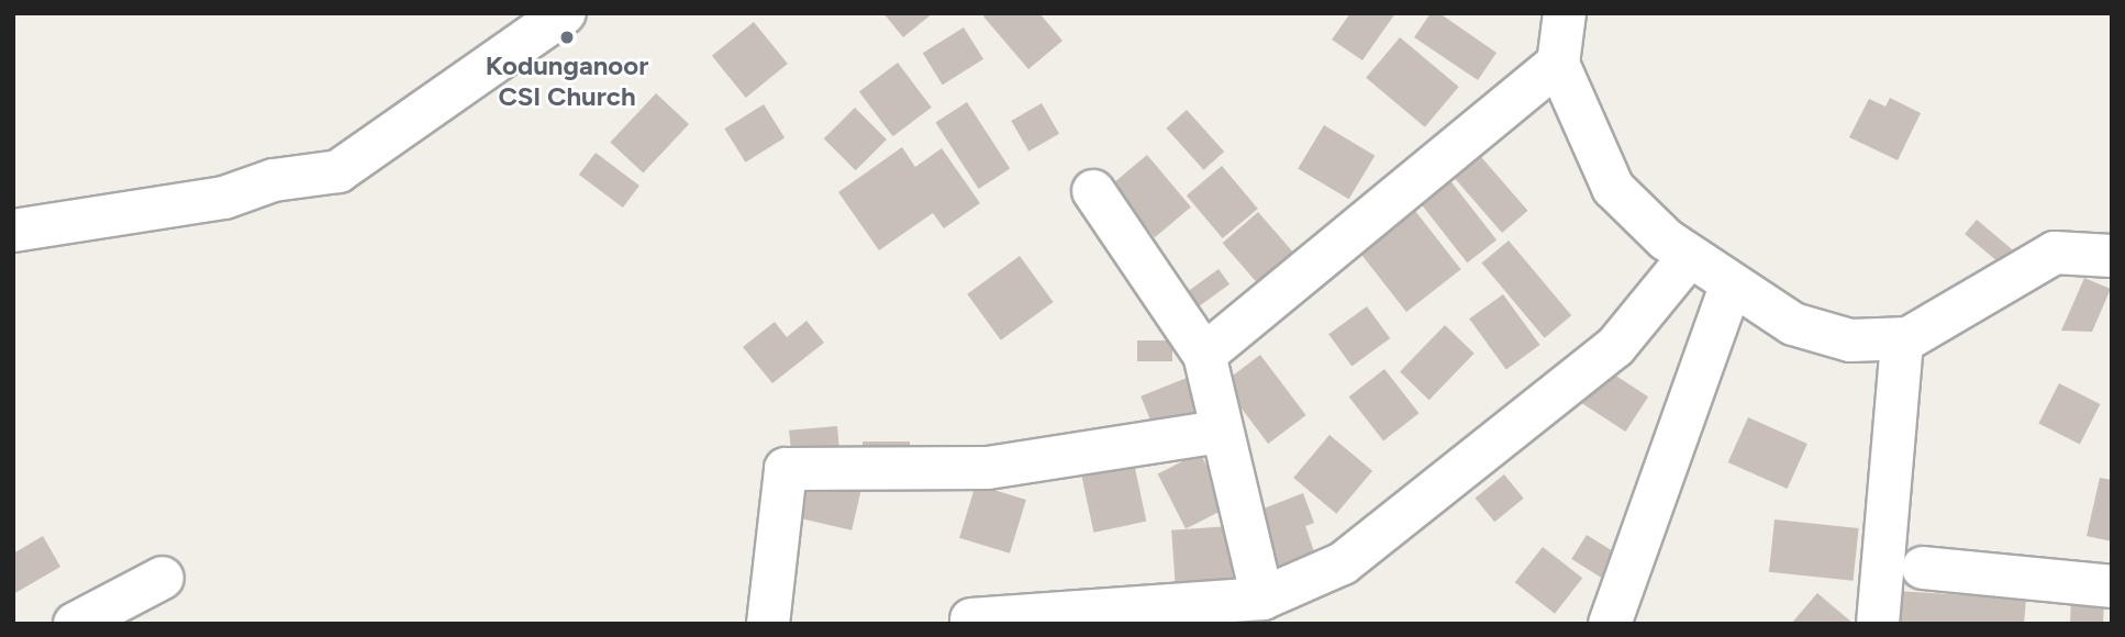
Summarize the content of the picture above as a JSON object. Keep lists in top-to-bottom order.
{
  "places": ["Kodunganoor CSI Church"]
}
